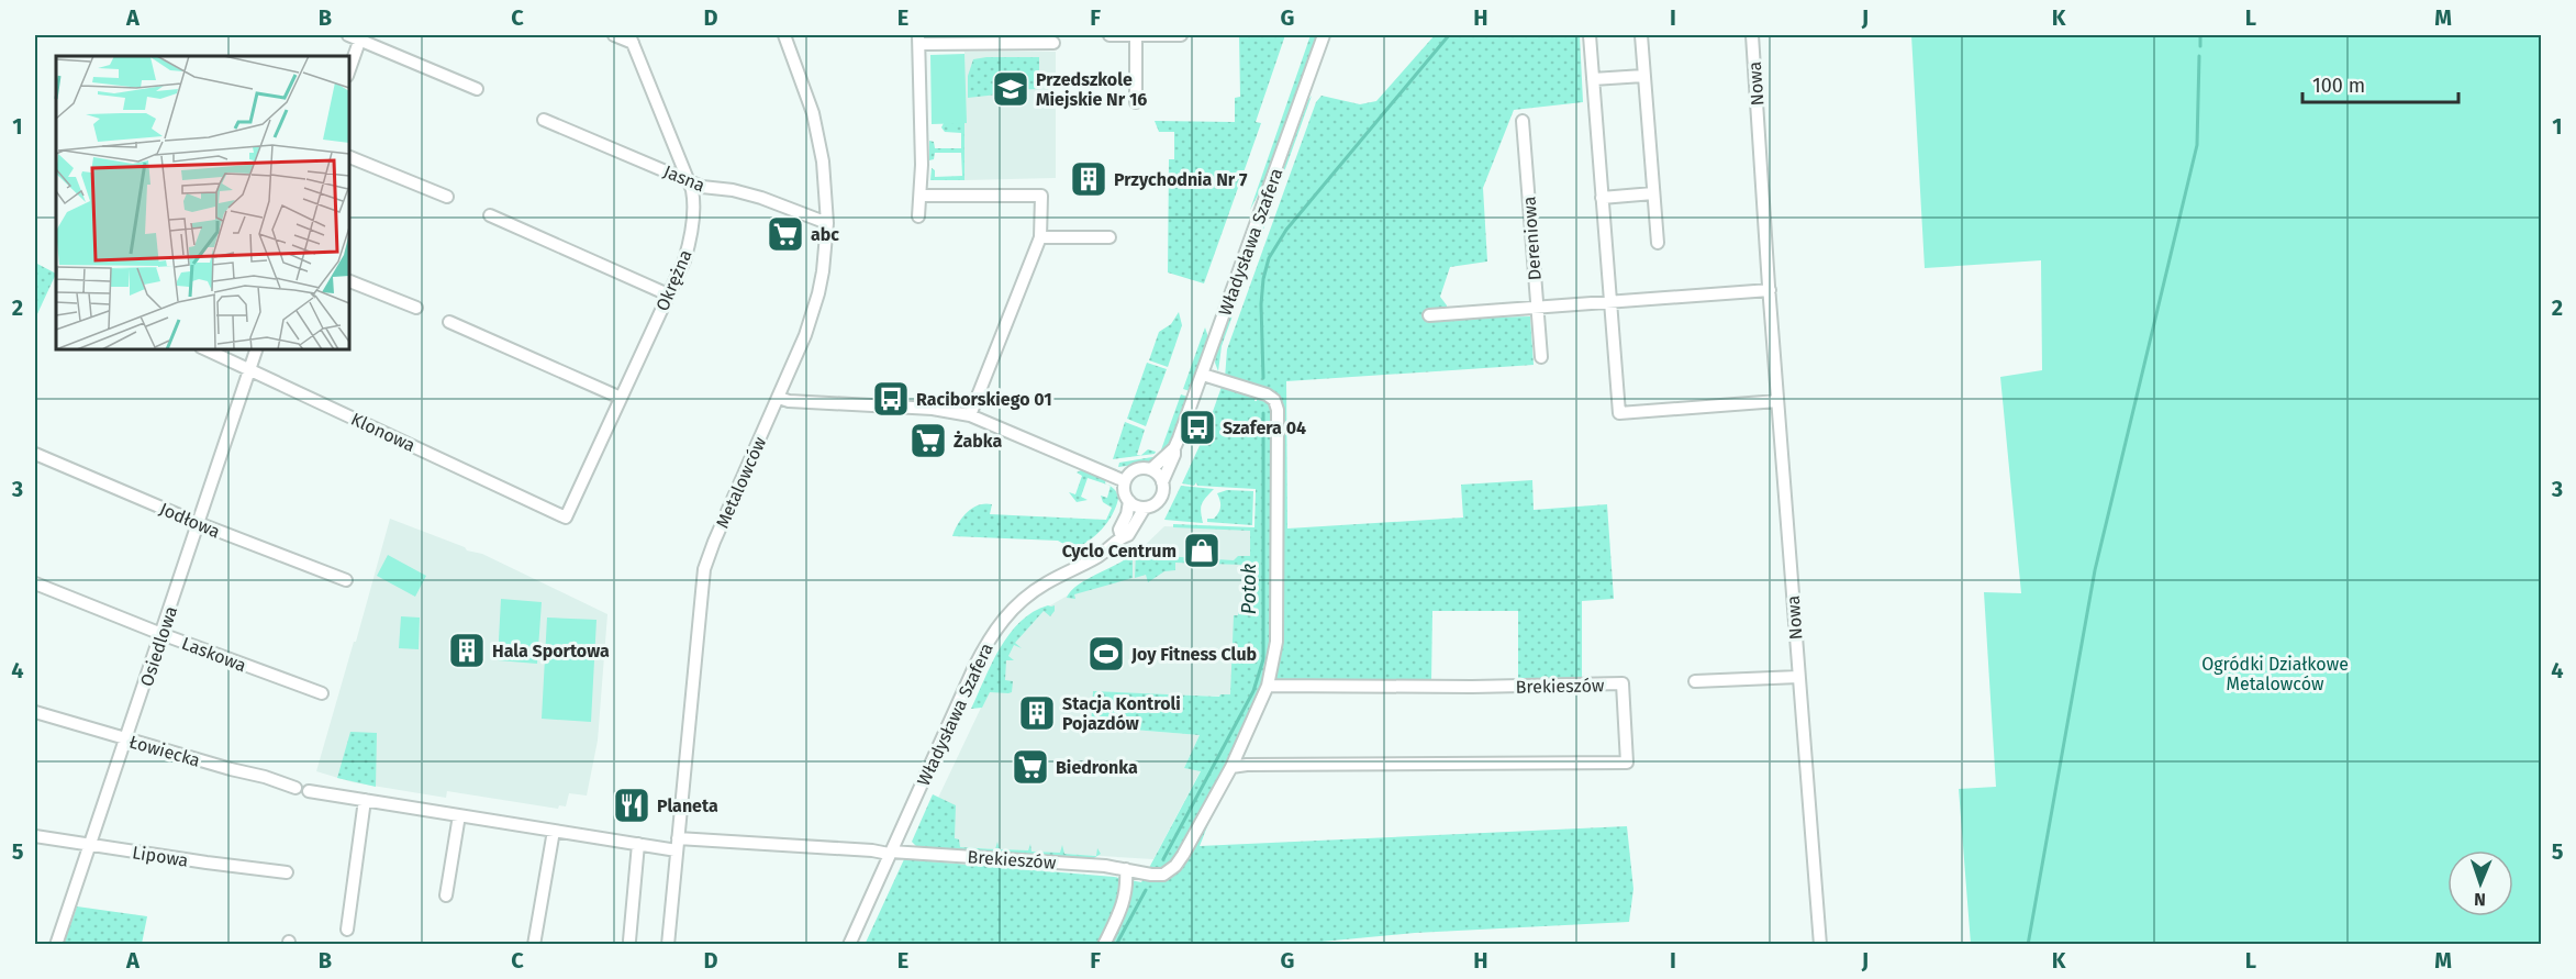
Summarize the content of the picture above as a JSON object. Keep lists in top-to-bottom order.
{
  "streets": {
    "street": [
      "Nowa",
      "Jasna",
      "Dereniowa",
      "Władysława Szafera",
      "Okrężna",
      "Klonowa",
      "Metalowców",
      "Jodłowa",
      "Osiedlowa",
      "Laskowa",
      "Brekieszów",
      "Łowiecka",
      "Lipowa"
    ]
  },
  "crossings": [
    ["Jasna", "Okrężna"],
    ["Jasna", "Metalowców"],
    ["Władysława Szafera", "Brekieszów"],
    ["Okrężna", "Klonowa"],
    ["Klonowa", "Osiedlowa"],
    ["Metalowców", "Brekieszów"],
    ["Jodłowa", "Osiedlowa"],
    ["Osiedlowa", "Laskowa"],
    ["Osiedlowa", "Łowiecka"],
    ["Osiedlowa", "Lipowa"]
  ],
  "water": ["Potok"],
  "parks": ["Ogródki Działkowe Metalowców"],
  "places": {
    "school or university": ["Przedszkole Miejskie Nr 16"],
    "building": ["Przychodnia Nr 7", "Hala Sportowa", "Stacja Kontroli Pojazdów"],
    "supermarket": ["abc", "Żabka", "Biedronka"],
    "bus stop": ["Raciborskiego 01", "Szafera 04"],
    "shop": ["Cyclo Centrum"],
    "sports": ["Joy Fitness Club"],
    "restaurant": ["Planeta"]
  },
  "scale_bar": "100 m",
  "north": "bottom",
  "grid": {
    "columns": [
      "A",
      "B",
      "C",
      "D",
      "E",
      "F",
      "G",
      "H",
      "I",
      "J",
      "K",
      "L",
      "M"
    ],
    "rows": [
      "1",
      "2",
      "3",
      "4",
      "5"
    ]
  }
}
